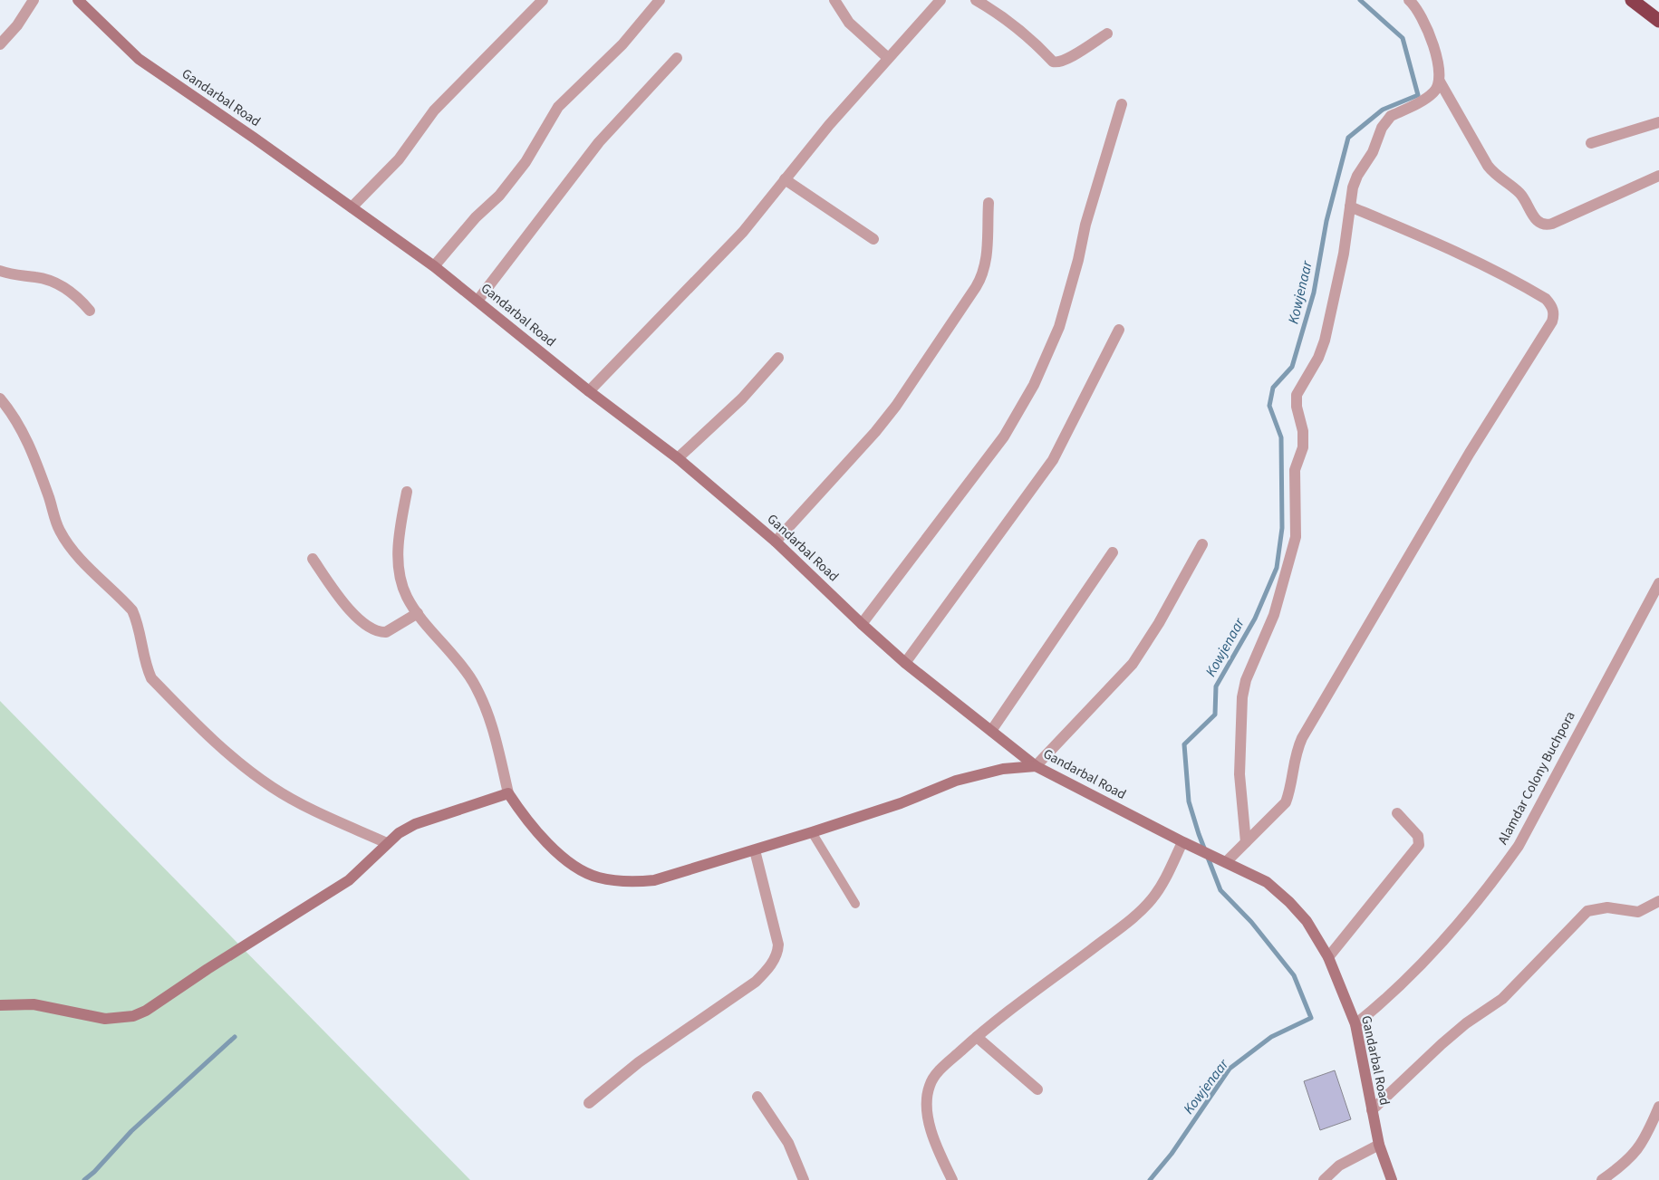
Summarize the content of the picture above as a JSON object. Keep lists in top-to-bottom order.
{
  "streets": {
    "street": ["Gandarbal Road", "Alamdar Colony Buchpora"]
  },
  "crossings": [
    ["Gandarbal Road", "Alamdar Colony Buchpora"]
  ],
  "water": ["Kowjenaar"]
}
